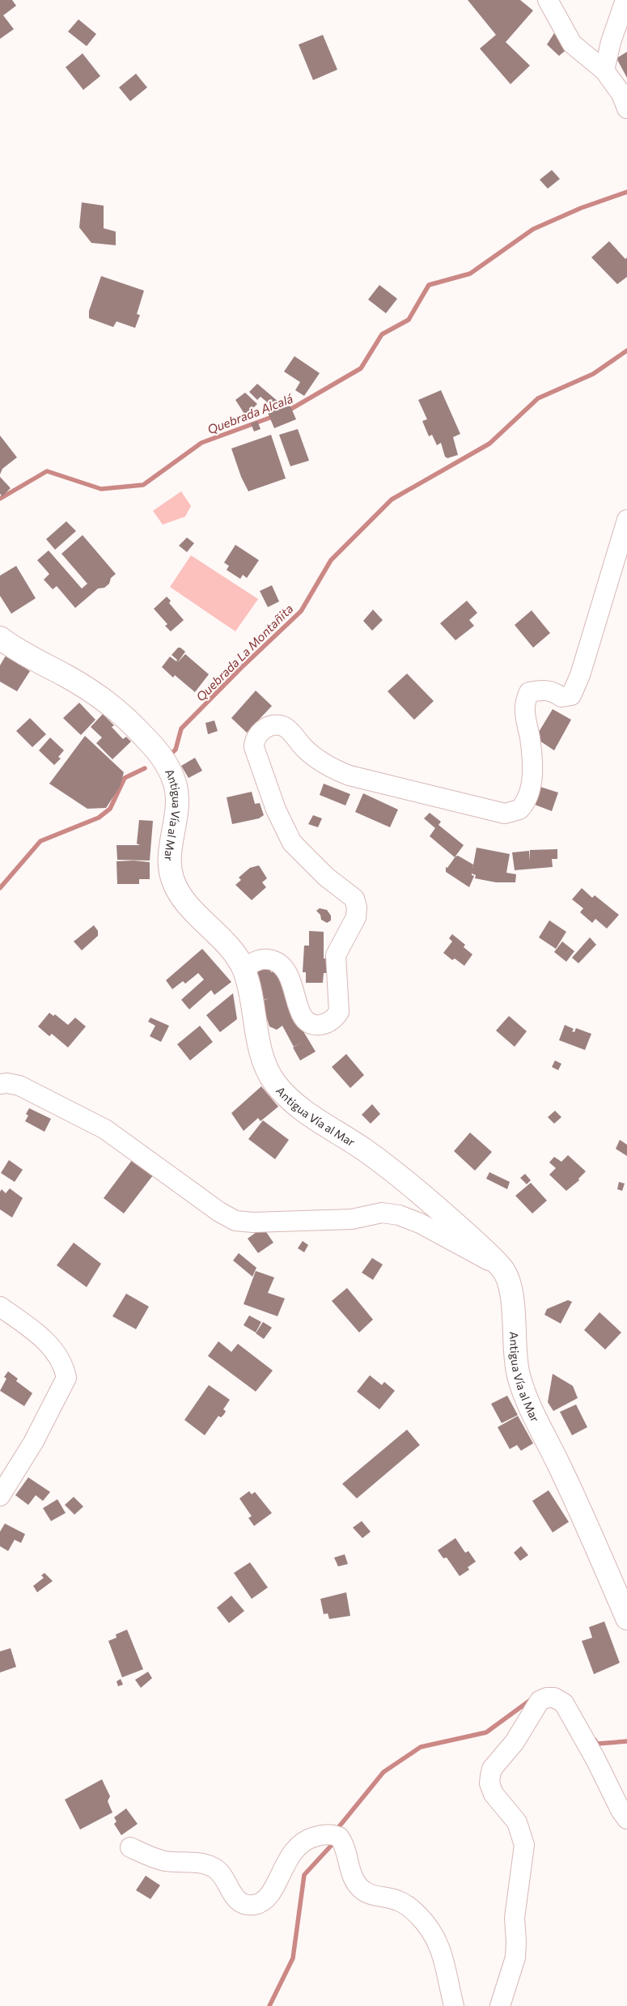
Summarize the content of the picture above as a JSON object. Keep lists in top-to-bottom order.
{
  "streets": {
    "main road": ["Antigua Vía al Mar"]
  },
  "water": ["Quebrada Alcalá", "Quebrada La Montañita"]
}
